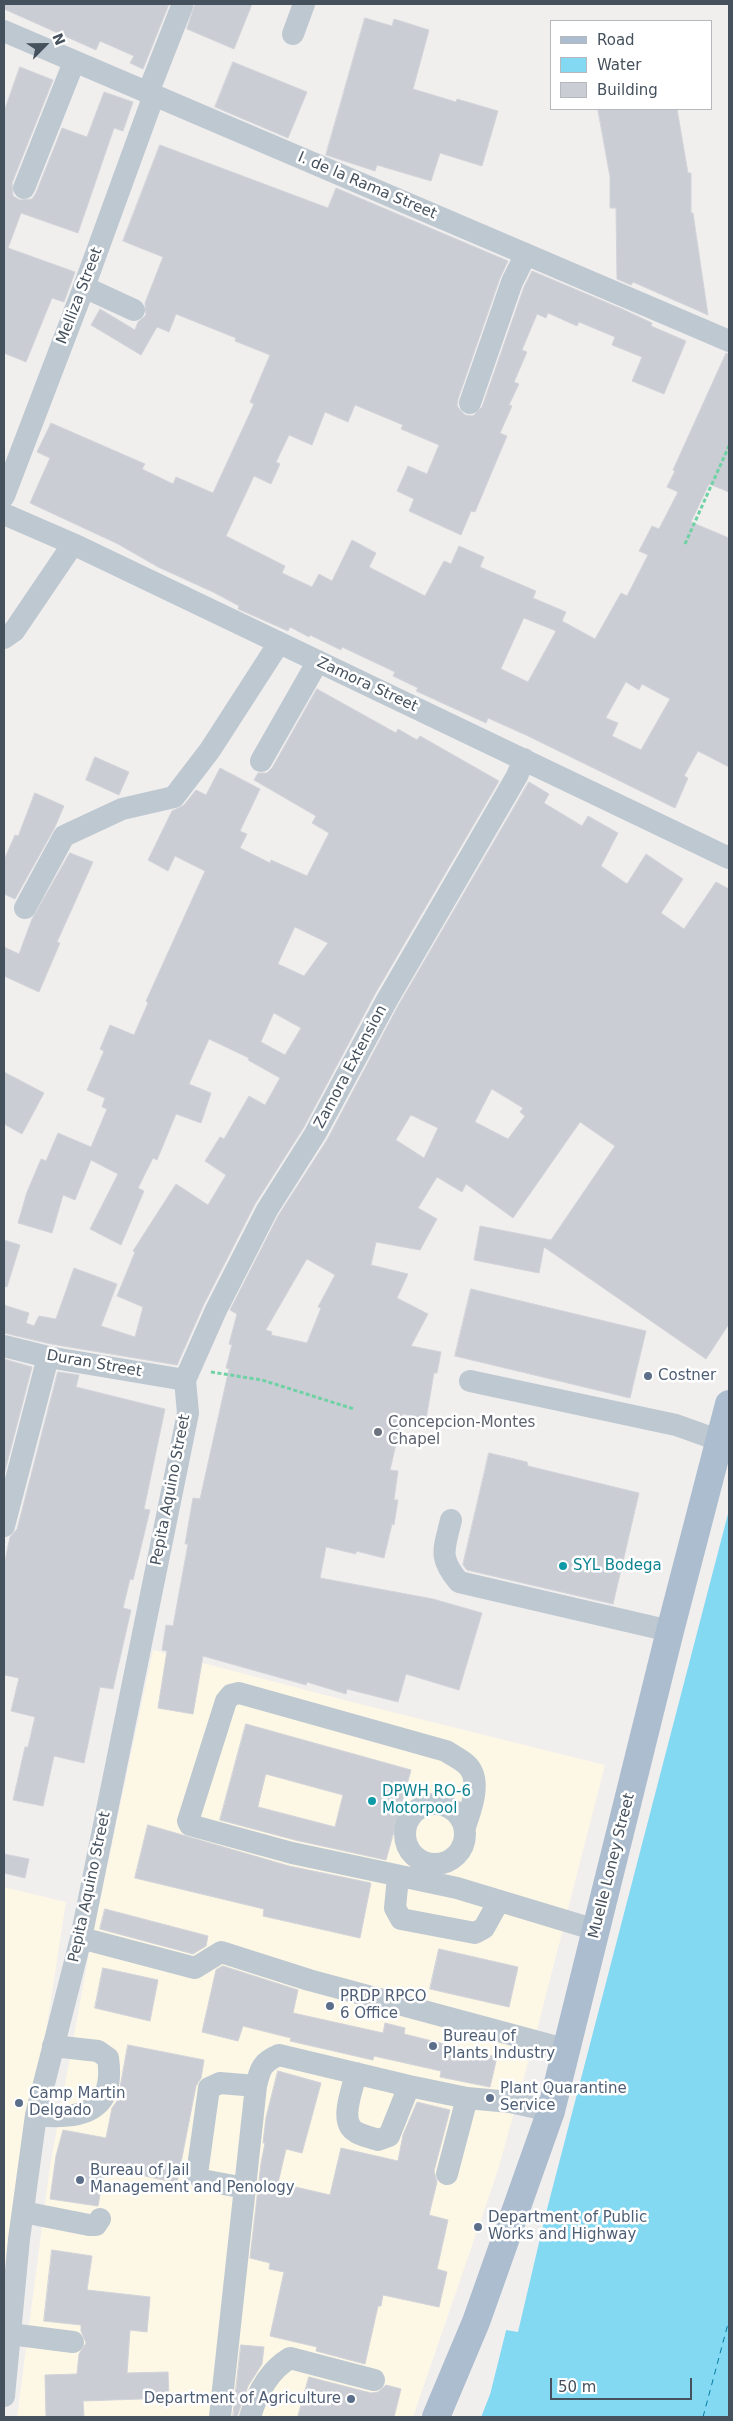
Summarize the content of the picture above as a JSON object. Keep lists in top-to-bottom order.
{
  "streets": {
    "main road": ["Muelle Loney Street"],
    "street": [
      "I. de la Rama Street",
      "Melliza Street",
      "Zamora Street",
      "Zamora Extension",
      "Duran Street",
      "Pepita Aquino Street"
    ]
  },
  "crossings": [
    ["I. de la Rama Street", "Melliza Street"],
    ["Zamora Street", "Zamora Extension"],
    ["Zamora Extension", "Duran Street"],
    ["Zamora Extension", "Pepita Aquino Street"],
    ["Duran Street", "Pepita Aquino Street"]
  ],
  "places": [
    "Costner",
    "Concepcion-Montes Chapel",
    "SYL Bodega",
    "DPWH RO-6 Motorpool",
    "PRDP RPCO 6 Office",
    "Bureau of Plants Industry",
    "Plant Quarantine Service",
    "Camp Martin Delgado",
    "Bureau of Jail Management and Penology",
    "Department of Public Works and Highway",
    "Department of Agriculture"
  ],
  "legend": ["Road", "Water", "Building"],
  "scale_bar": "50 m",
  "north": "top right"
}
